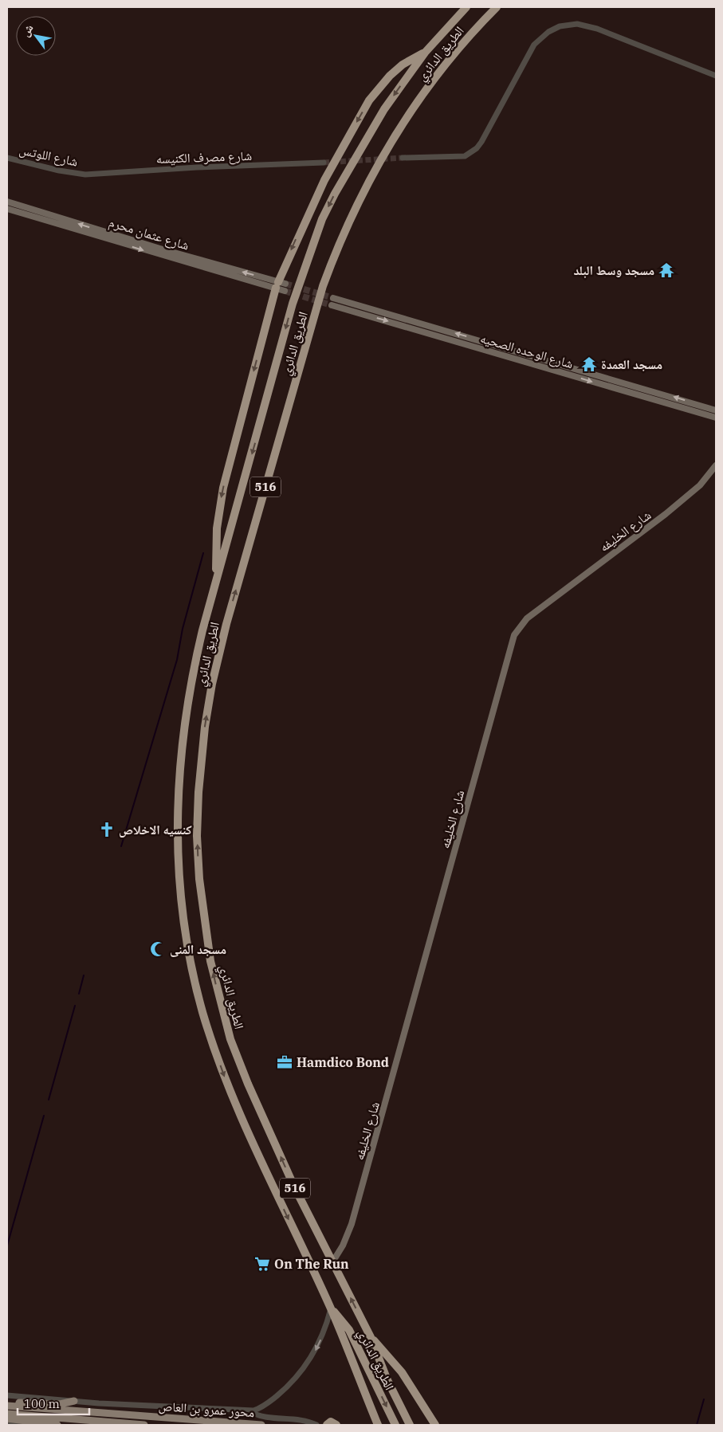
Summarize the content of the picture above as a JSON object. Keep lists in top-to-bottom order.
{
  "streets": {
    "highway": ["الطريق الدائري", "516"],
    "main road": [
      "شارع عثمان محرم",
      "شارع الوحده الصحيه",
      "شارع الخليفه",
      "محور عمرو بن العاص"
    ],
    "street": ["شارع اللوتس", "شارع مصرف الكنيسه"]
  },
  "crossings": [
    ["الطريق الدائري", "شارع الخليفه"],
    ["شارع اللوتس", "شارع مصرف الكنيسه"]
  ],
  "places": {
    "temple": ["مسجد وسط البلد", "مسجد العمدة"],
    "church": ["كنسيه الاخلاص"],
    "mosque": ["مسجد المنى"],
    "office": ["Hamdico Bond"],
    "supermarket": ["On The Run"]
  },
  "scale_bar": "100 m",
  "north": "top left"
}
